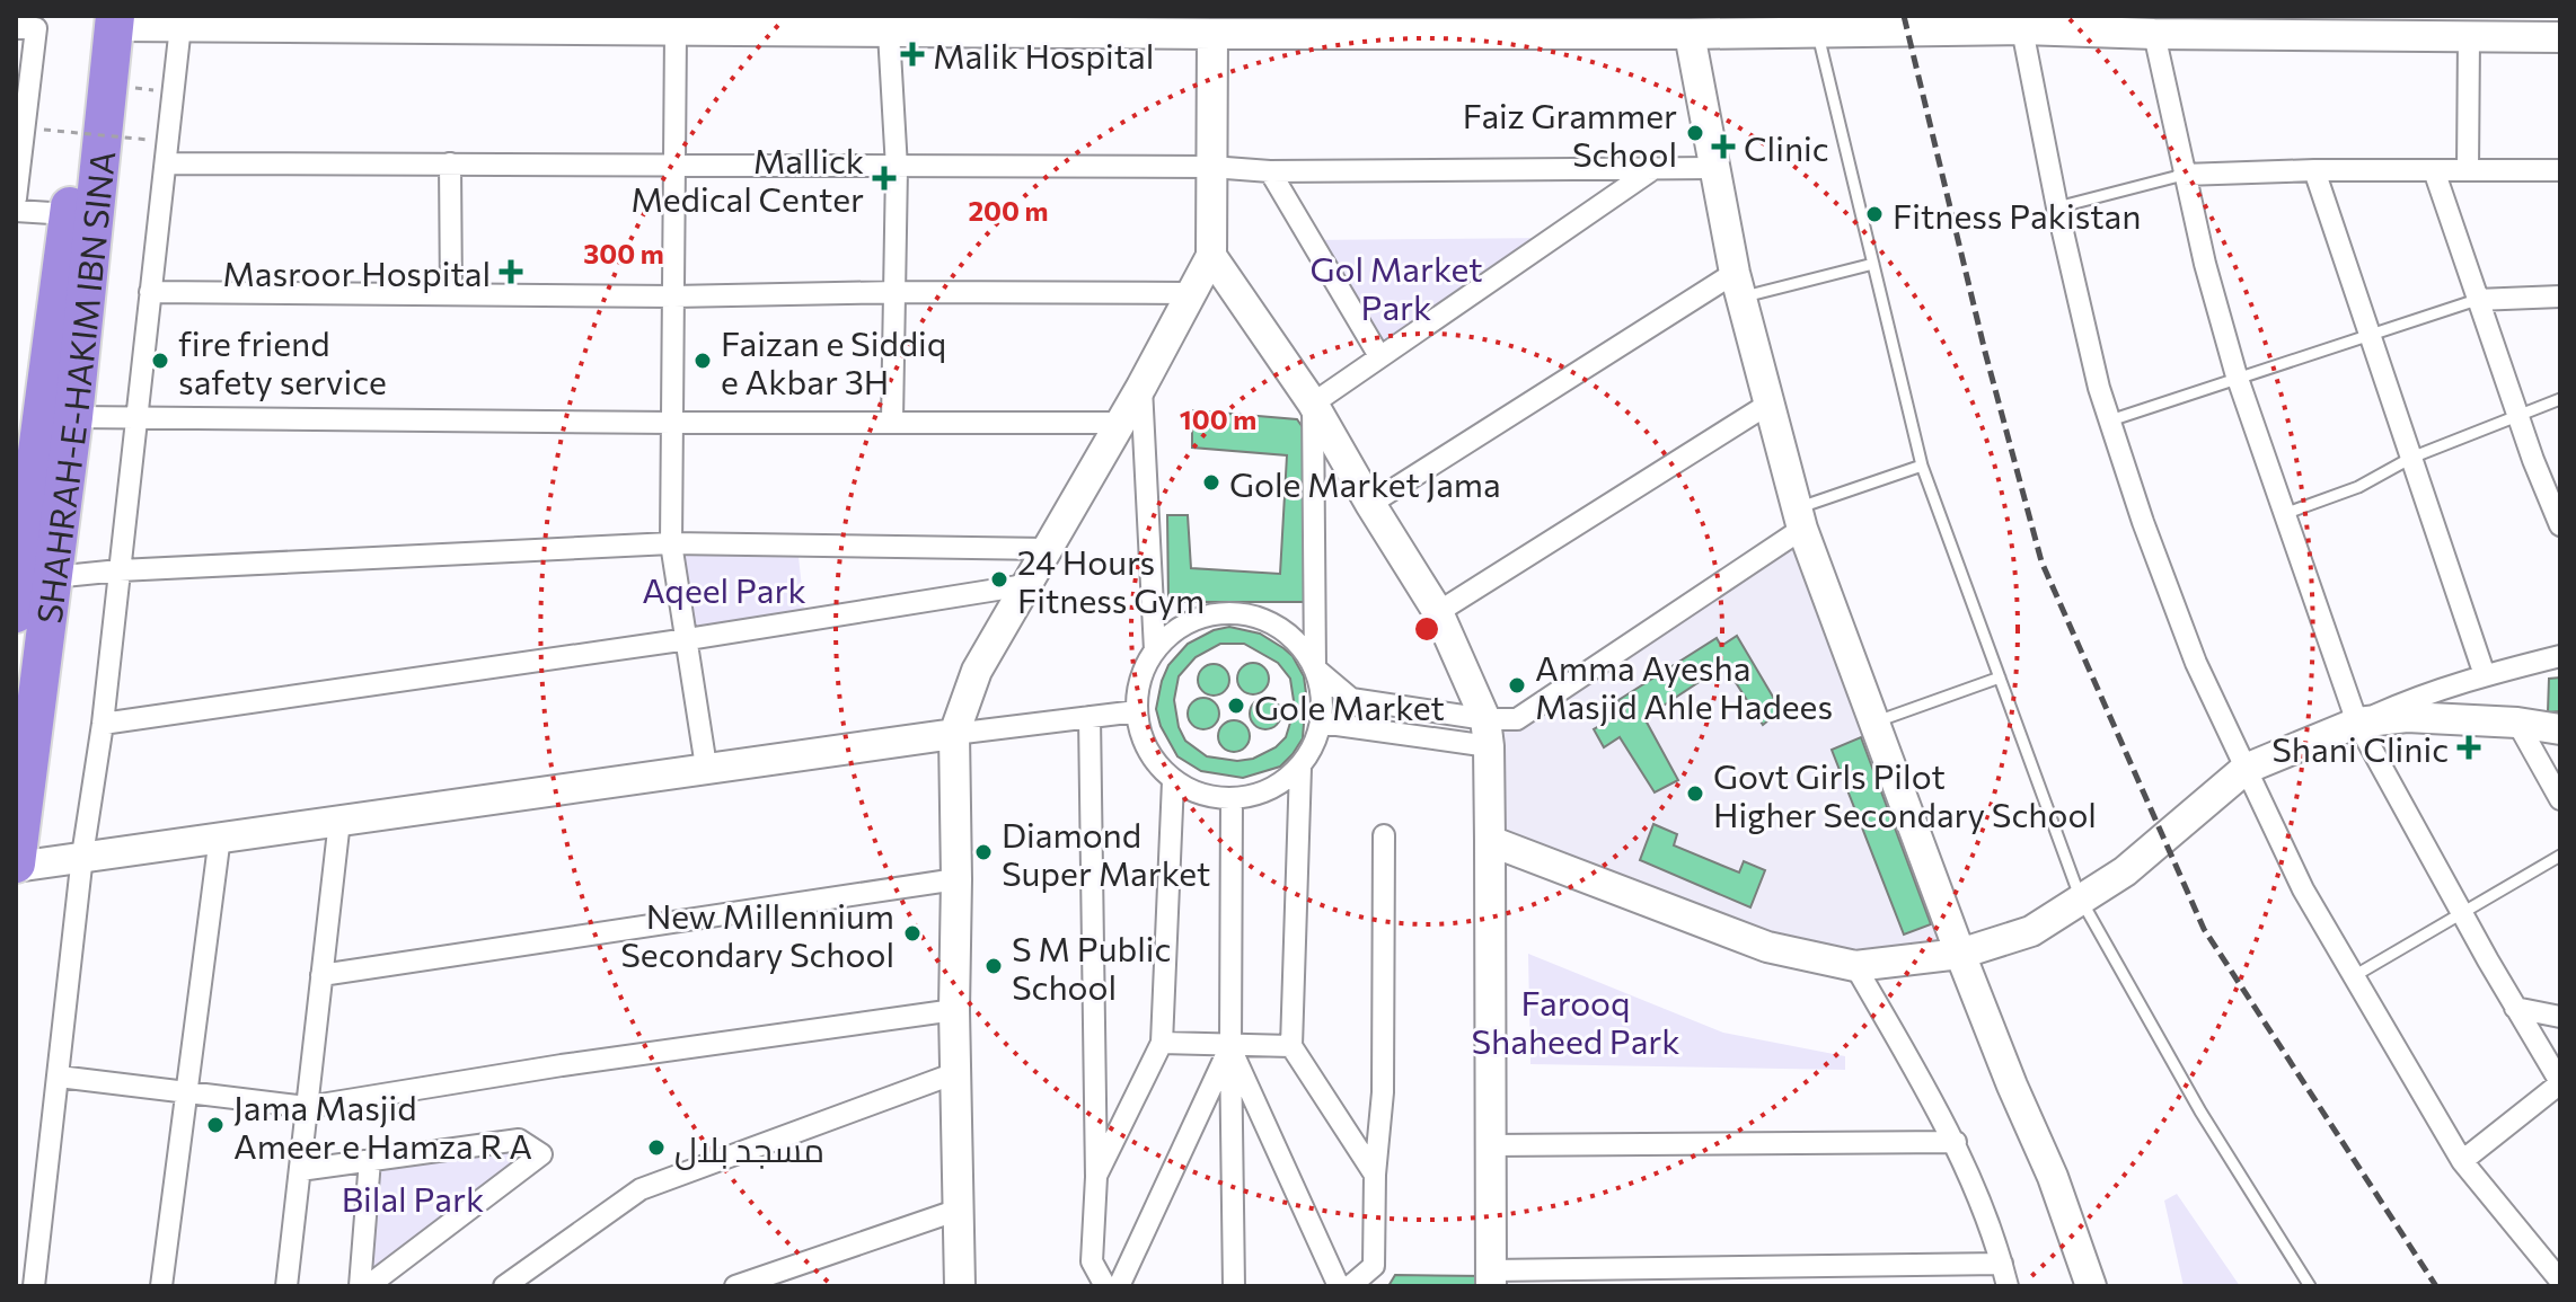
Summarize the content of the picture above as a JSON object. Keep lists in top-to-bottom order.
{
  "streets": {
    "highway": ["SHAHRAH-E-HAKIM IBN SINA"]
  },
  "parks": [
    "Gol Market Park",
    "Aqeel Park",
    "Farooq Shaheed Park",
    "Bilal Park"
  ],
  "places": {
    "health": [
      "Malik Hospital",
      "Clinic",
      "Mallick Medical Center",
      "Masroor Hospital",
      "Shani Clinic"
    ],
    "other": [
      "Faiz Grammer School",
      "Fitness Pakistan",
      "fire friend safety service",
      "Faizan e Siddiq e Akbar 3H",
      "Gole Market Jama",
      "24 Hours Fitness Gym",
      "Amma Ayesha Masjid Ahle Hadees",
      "Gole Market",
      "Govt Girls Pilot Higher Secondary School",
      "Diamond Super Market",
      "New Millennium Secondary School",
      "S M Public School",
      "Jama Masjid Ameer e Hamza R A",
      "مسجد بلال"
    ]
  },
  "rings": ["200 m", "300 m", "100 m"]
}
